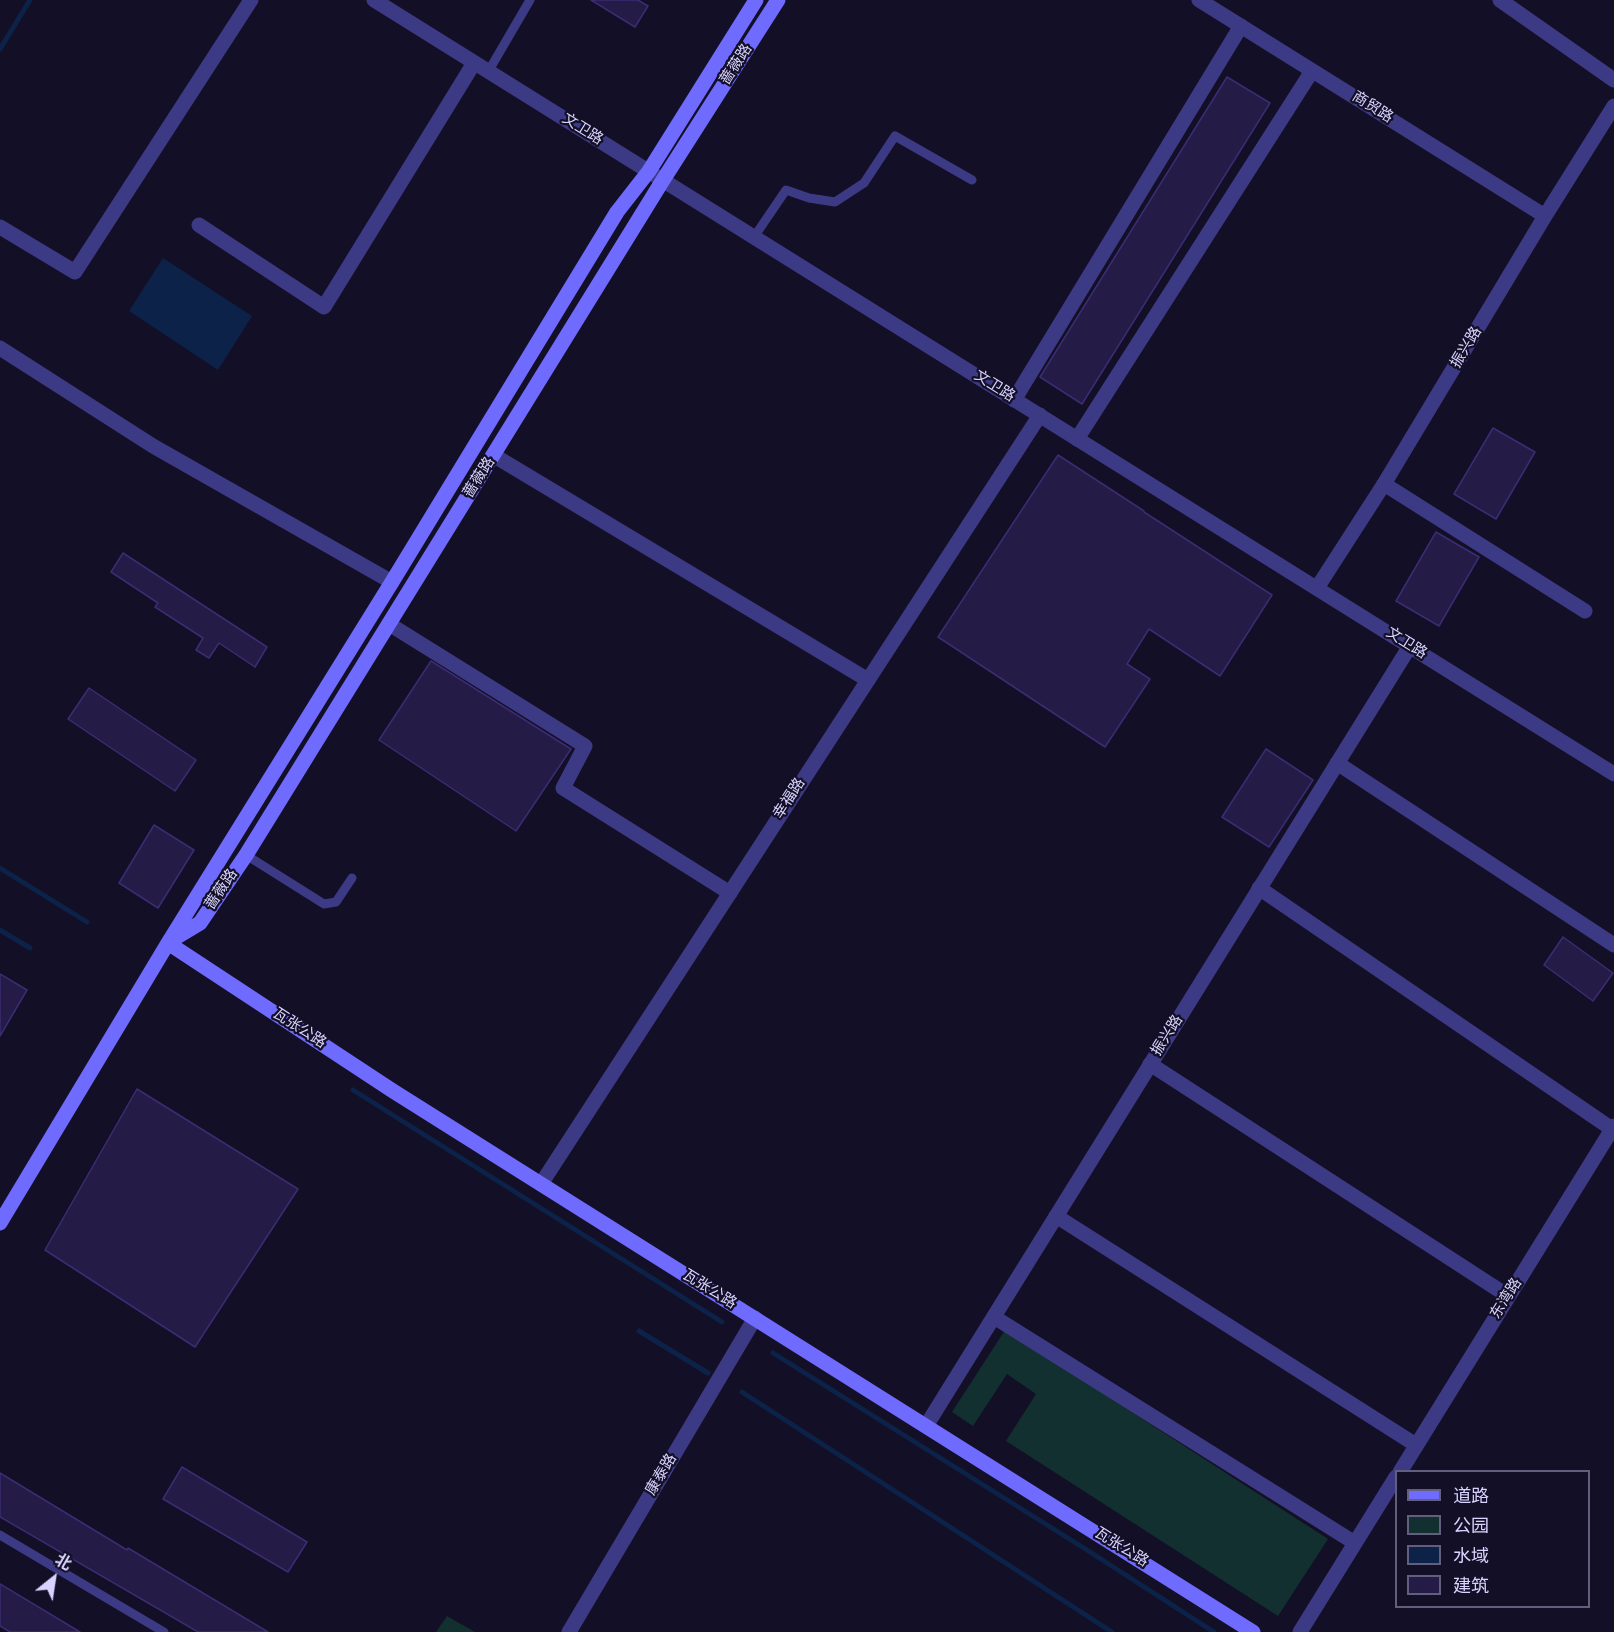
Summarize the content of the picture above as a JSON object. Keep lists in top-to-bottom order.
{
  "streets": {
    "main road": ["蔷薇路", "瓦张公路"],
    "street": [
      "商贸路",
      "文卫路",
      "振兴路",
      "幸福路",
      "东湾路",
      "康泰路"
    ]
  },
  "crossings": [
    ["蔷薇路", "文卫路"],
    ["蔷薇路", "瓦张公路"],
    ["商贸路", "振兴路"],
    ["文卫路", "振兴路"],
    ["文卫路", "幸福路"],
    ["振兴路", "瓦张公路"],
    ["幸福路", "瓦张公路"],
    ["瓦张公路", "康泰路"]
  ],
  "legend": [
    "道路",
    "公园",
    "水域",
    "建筑"
  ],
  "north": "top right"
}
